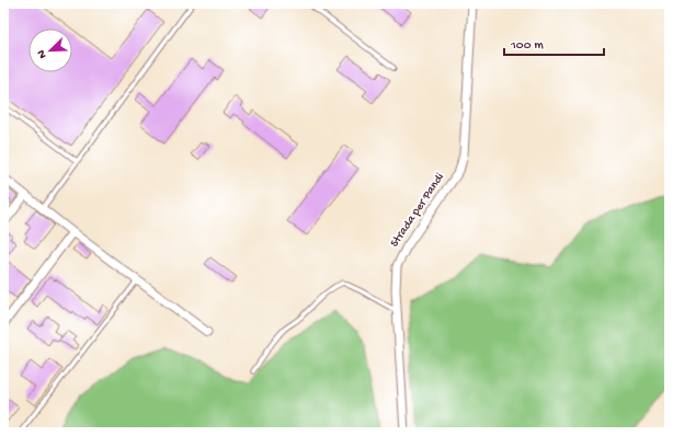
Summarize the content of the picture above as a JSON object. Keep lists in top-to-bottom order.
{
  "streets": {
    "street": ["Strada per Pandi"]
  },
  "scale_bar": "100 m",
  "north": "bottom left"
}
